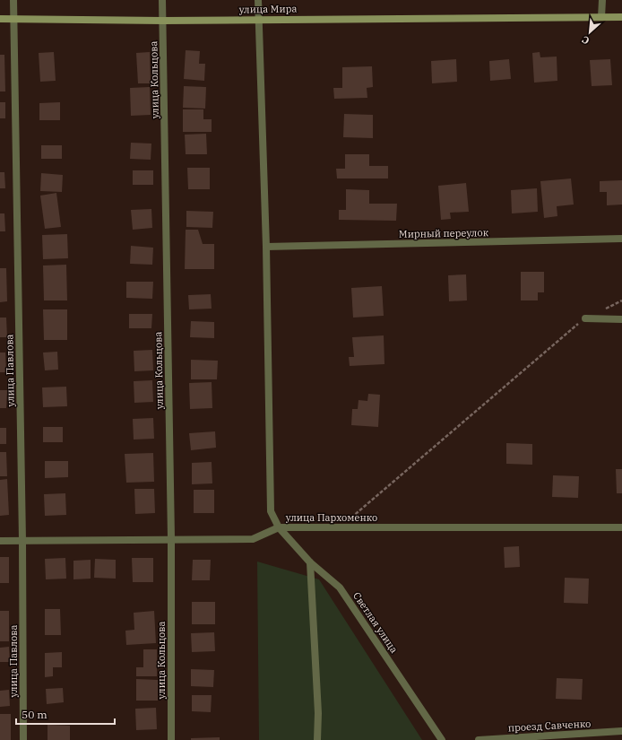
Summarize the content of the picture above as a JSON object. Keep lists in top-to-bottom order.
{
  "streets": {
    "main road": ["улица Мира"],
    "street": [
      "улица Кольцова",
      "Мирный переулок",
      "улица Павлова",
      "улица Пархоменко",
      "Светлая улица",
      "проезд Савченко"
    ]
  },
  "crossings": [
    ["улица Мира", "улица Кольцова"],
    ["улица Мира", "улица Павлова"],
    ["улица Мира", "Светлая улица"],
    ["улица Кольцова", "улица Пархоменко"],
    ["Мирный переулок", "Светлая улица"],
    ["улица Павлова", "улица Пархоменко"],
    ["улица Пархоменко", "Светлая улица"]
  ],
  "scale_bar": "50 m",
  "north": "bottom left"
}
